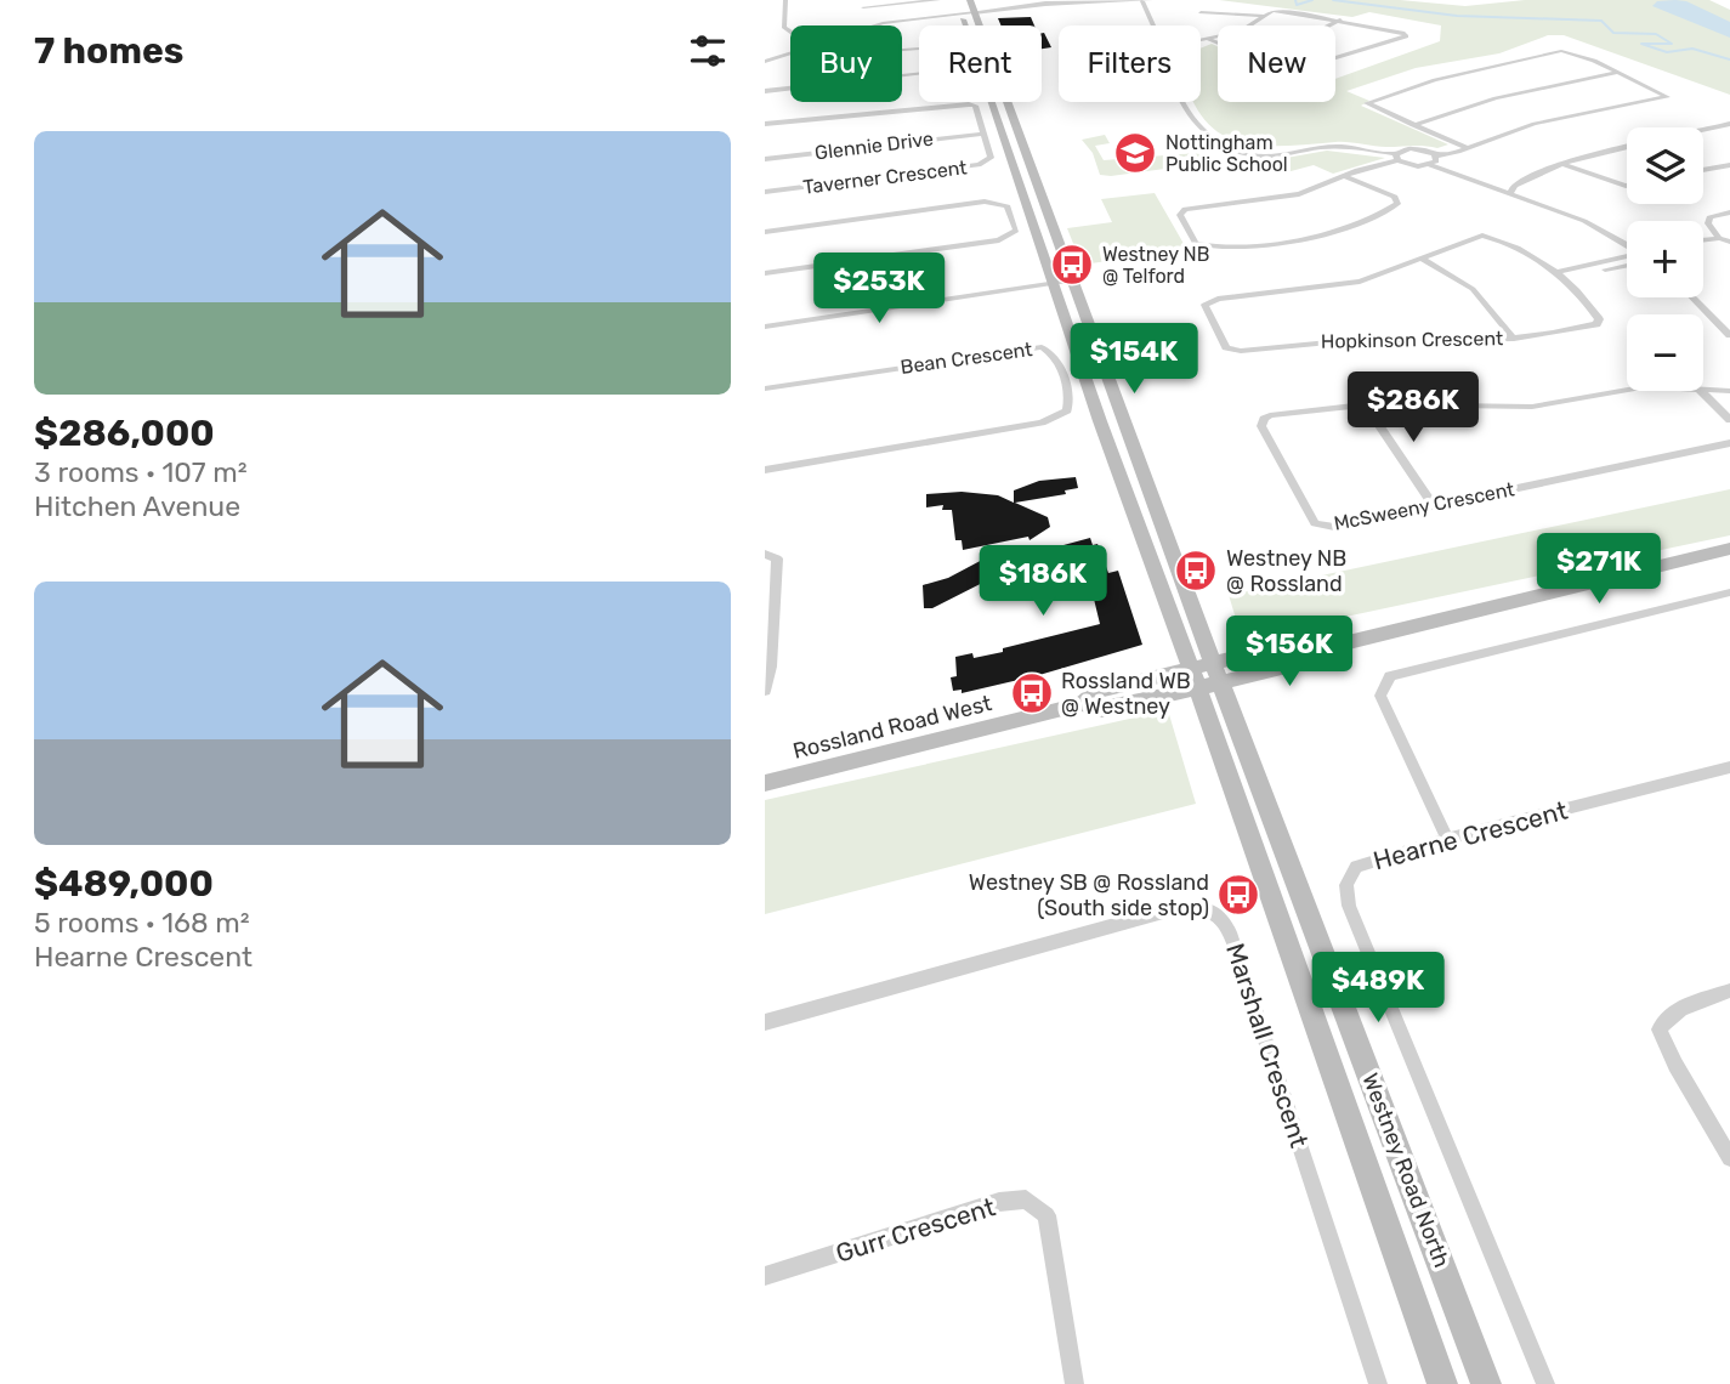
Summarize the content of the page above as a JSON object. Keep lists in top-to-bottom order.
{
  "streets": {
    "main road": ["Rossland Road West", "Westney Road North"],
    "street": [
      "Glennie Drive",
      "Taverner Crescent",
      "Hopkinson Crescent",
      "Bean Crescent",
      "McSweeny Crescent",
      "Hearne Crescent",
      "Marshall Crescent",
      "Gurr Crescent"
    ]
  },
  "crossings": [
    ["Glennie Drive", "Taverner Crescent"],
    ["Rossland Road West", "Westney Road North"]
  ],
  "places": {
    "school or university": ["Nottingham Public School"],
    "bus stop": [
      "Westney NB @ Telford",
      "Westney NB @ Rossland",
      "Rossland WB @ Westney",
      "Westney SB @ Rossland (South side stop)"
    ]
  },
  "page": {
    "heading": "7 homes",
    "chip": [
      "Buy",
      "Rent",
      "Filters",
      "New"
    ],
    "list": [
      {
        "name": "$286,000",
        "note": "3 rooms · 107 m² · Hitchen Avenue"
      },
      {
        "name": "$489,000",
        "note": "5 rooms · 168 m² · Hearne Crescent"
      }
    ],
    "map_buttons": ["+", "−"],
    "price": [
      "$253K",
      "$154K",
      "$286K",
      "$271K",
      "$186K",
      "$156K",
      "$489K"
    ]
  }
}
